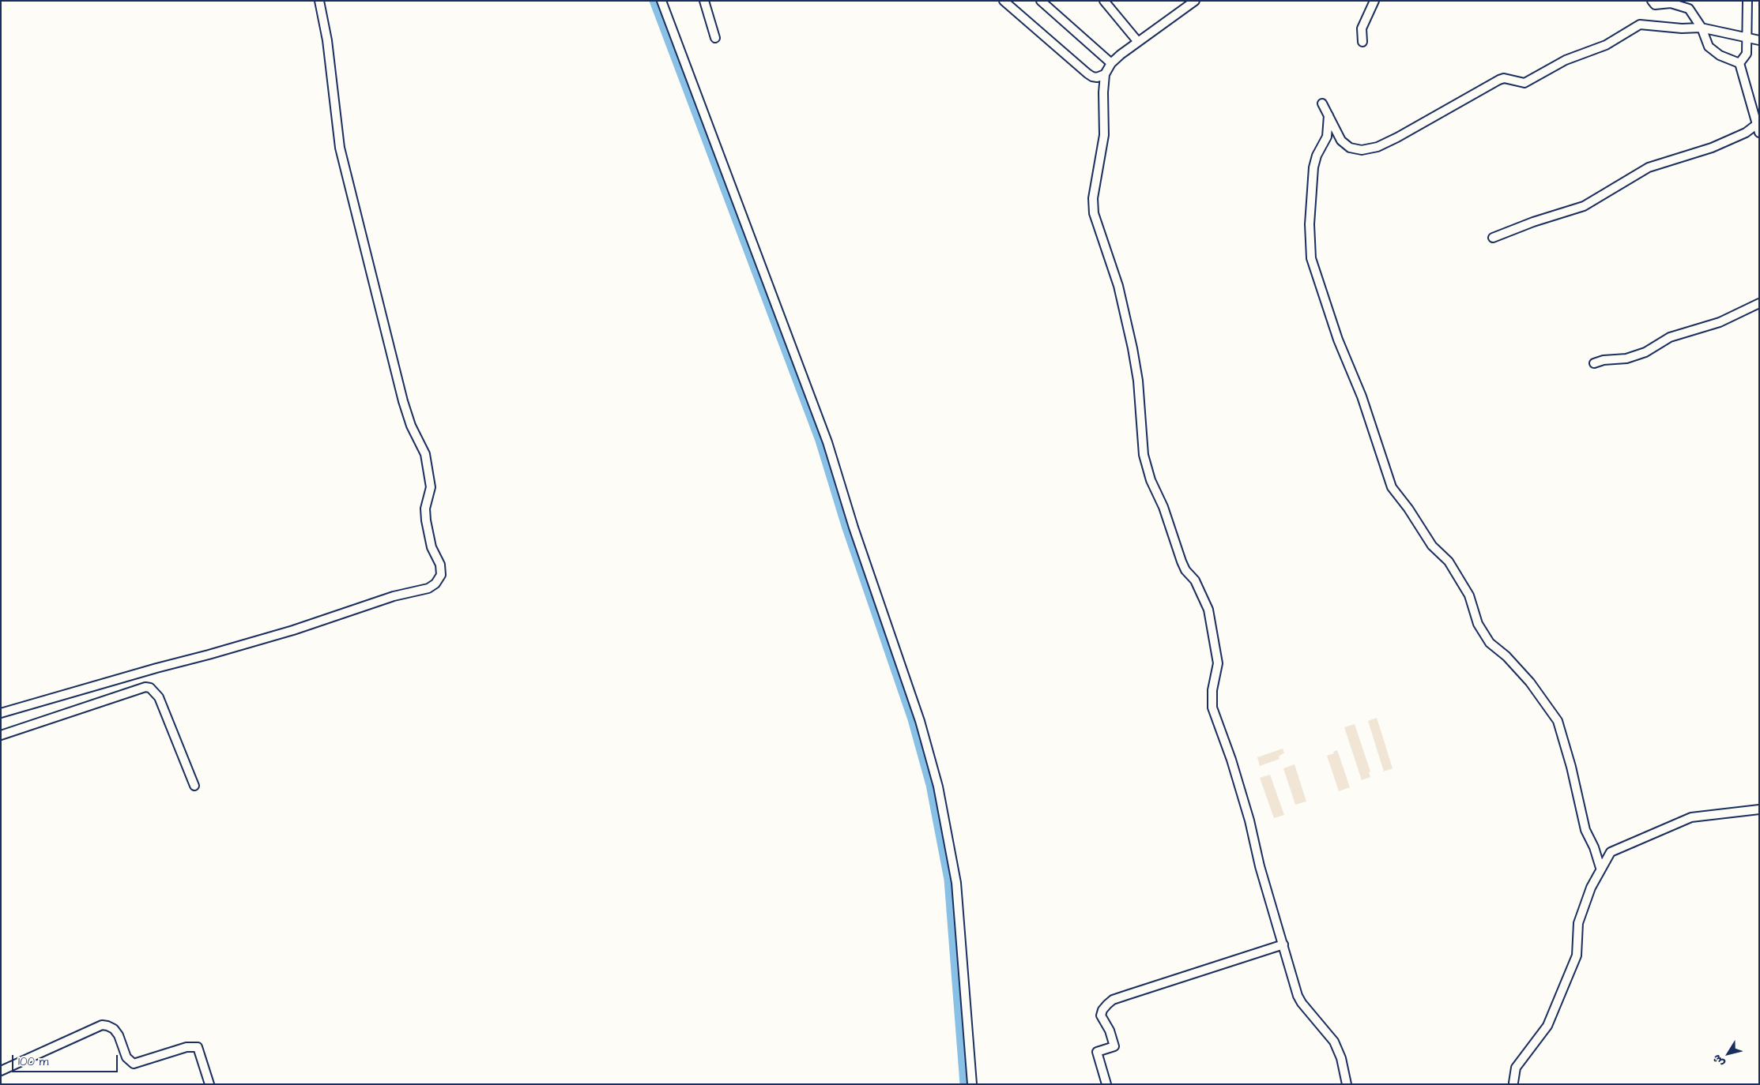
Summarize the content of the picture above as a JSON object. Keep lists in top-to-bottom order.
{
  "scale_bar": "100 m",
  "north": "bottom left"
}
